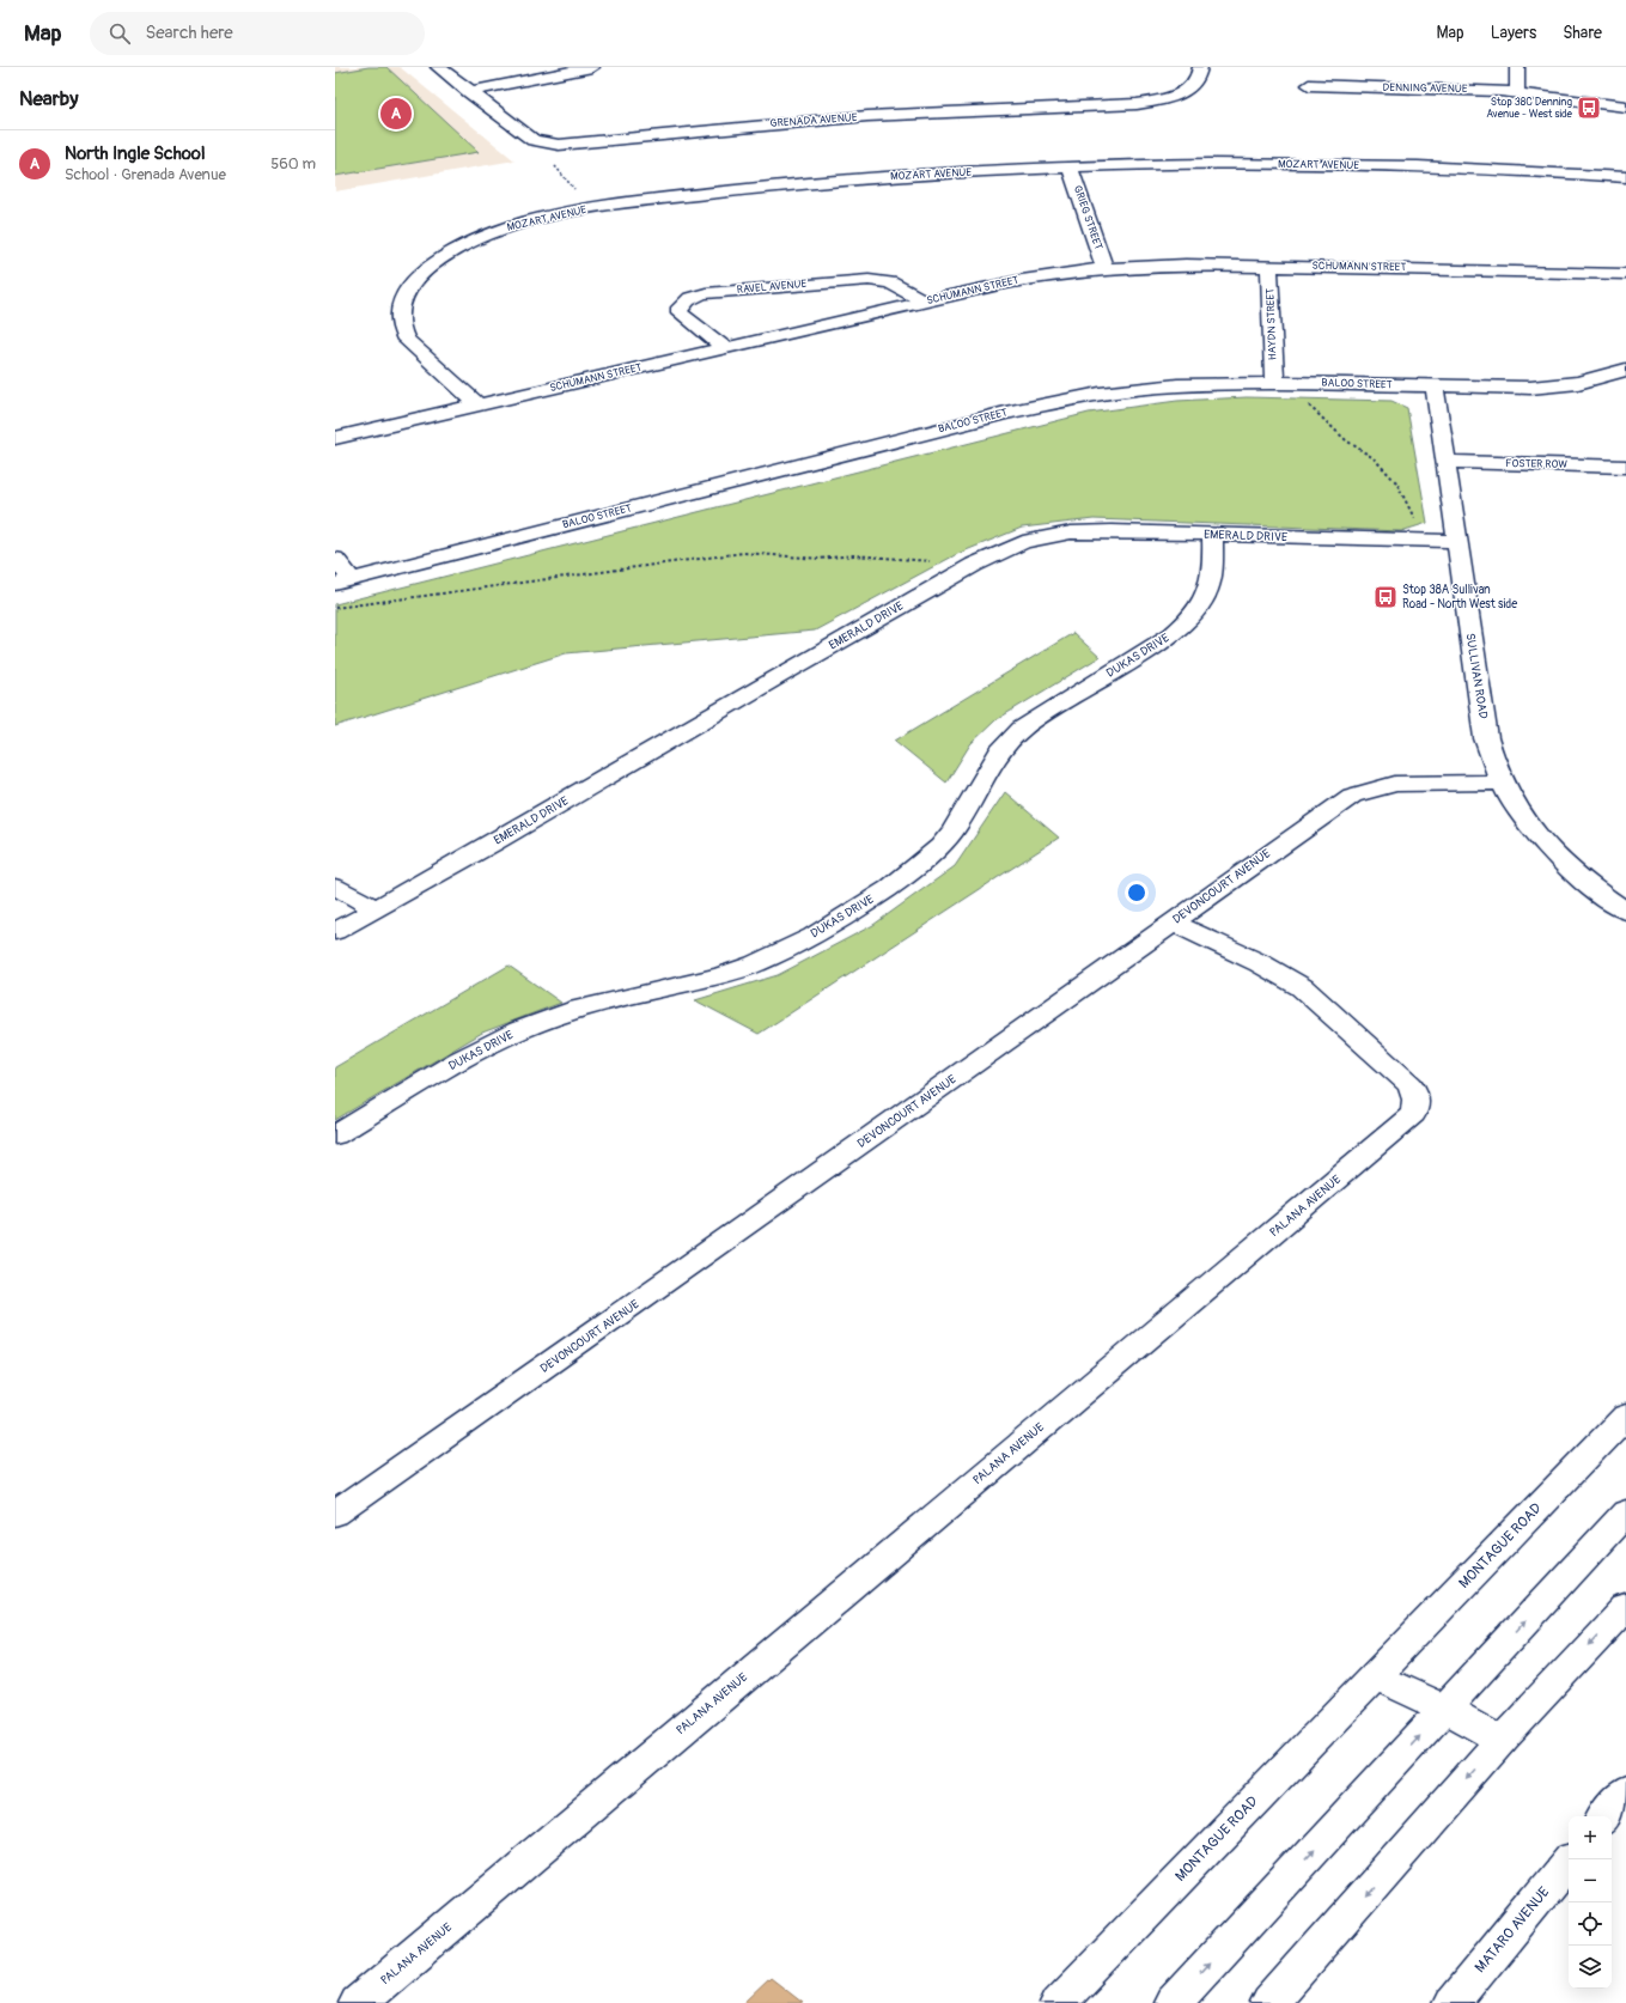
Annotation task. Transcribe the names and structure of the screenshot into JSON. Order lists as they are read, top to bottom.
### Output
{
  "streets": {
    "street": [
      "DENNING AVENUE",
      "GRENADA AVENUE",
      "MOZART AVENUE",
      "GRIEG STREET",
      "SCHUMANN STREET",
      "RAVEL AVENUE",
      "HAYDN STREET",
      "BALOO STREET",
      "FOSTER ROW",
      "EMERALD DRIVE",
      "DUKAS DRIVE",
      "SULLIVAN ROAD",
      "DEVONCOURT AVENUE",
      "PALANA AVENUE",
      "MONTAGUE ROAD",
      "MATARO AVENUE"
    ]
  },
  "crossings": [
    ["MOZART AVENUE", "GRIEG STREET"],
    ["MOZART AVENUE", "SCHUMANN STREET"],
    ["GRIEG STREET", "SCHUMANN STREET"],
    ["SCHUMANN STREET", "RAVEL AVENUE"],
    ["SCHUMANN STREET", "HAYDN STREET"],
    ["HAYDN STREET", "BALOO STREET"],
    ["BALOO STREET", "SULLIVAN ROAD"],
    ["FOSTER ROW", "SULLIVAN ROAD"],
    ["EMERALD DRIVE", "DUKAS DRIVE"],
    ["EMERALD DRIVE", "SULLIVAN ROAD"],
    ["SULLIVAN ROAD", "DEVONCOURT AVENUE"],
    ["DEVONCOURT AVENUE", "PALANA AVENUE"]
  ],
  "places": {
    "bus stop": ["Stop 38C Denning Avenue - West side", "Stop 38A Sullivan Road - North West side"]
  },
  "page": {
    "header": "Map",
    "search": "Search here",
    "nav": ["Map", "Layers", "Share"],
    "heading": "Nearby",
    "pins": "A",
    "list": [
      {
        "mark": "A",
        "name": "North Ingle School",
        "note": "School · Grenada Avenue",
        "value": "560 m"
      }
    ],
    "map_buttons": ["+", "−"]
  }
}
